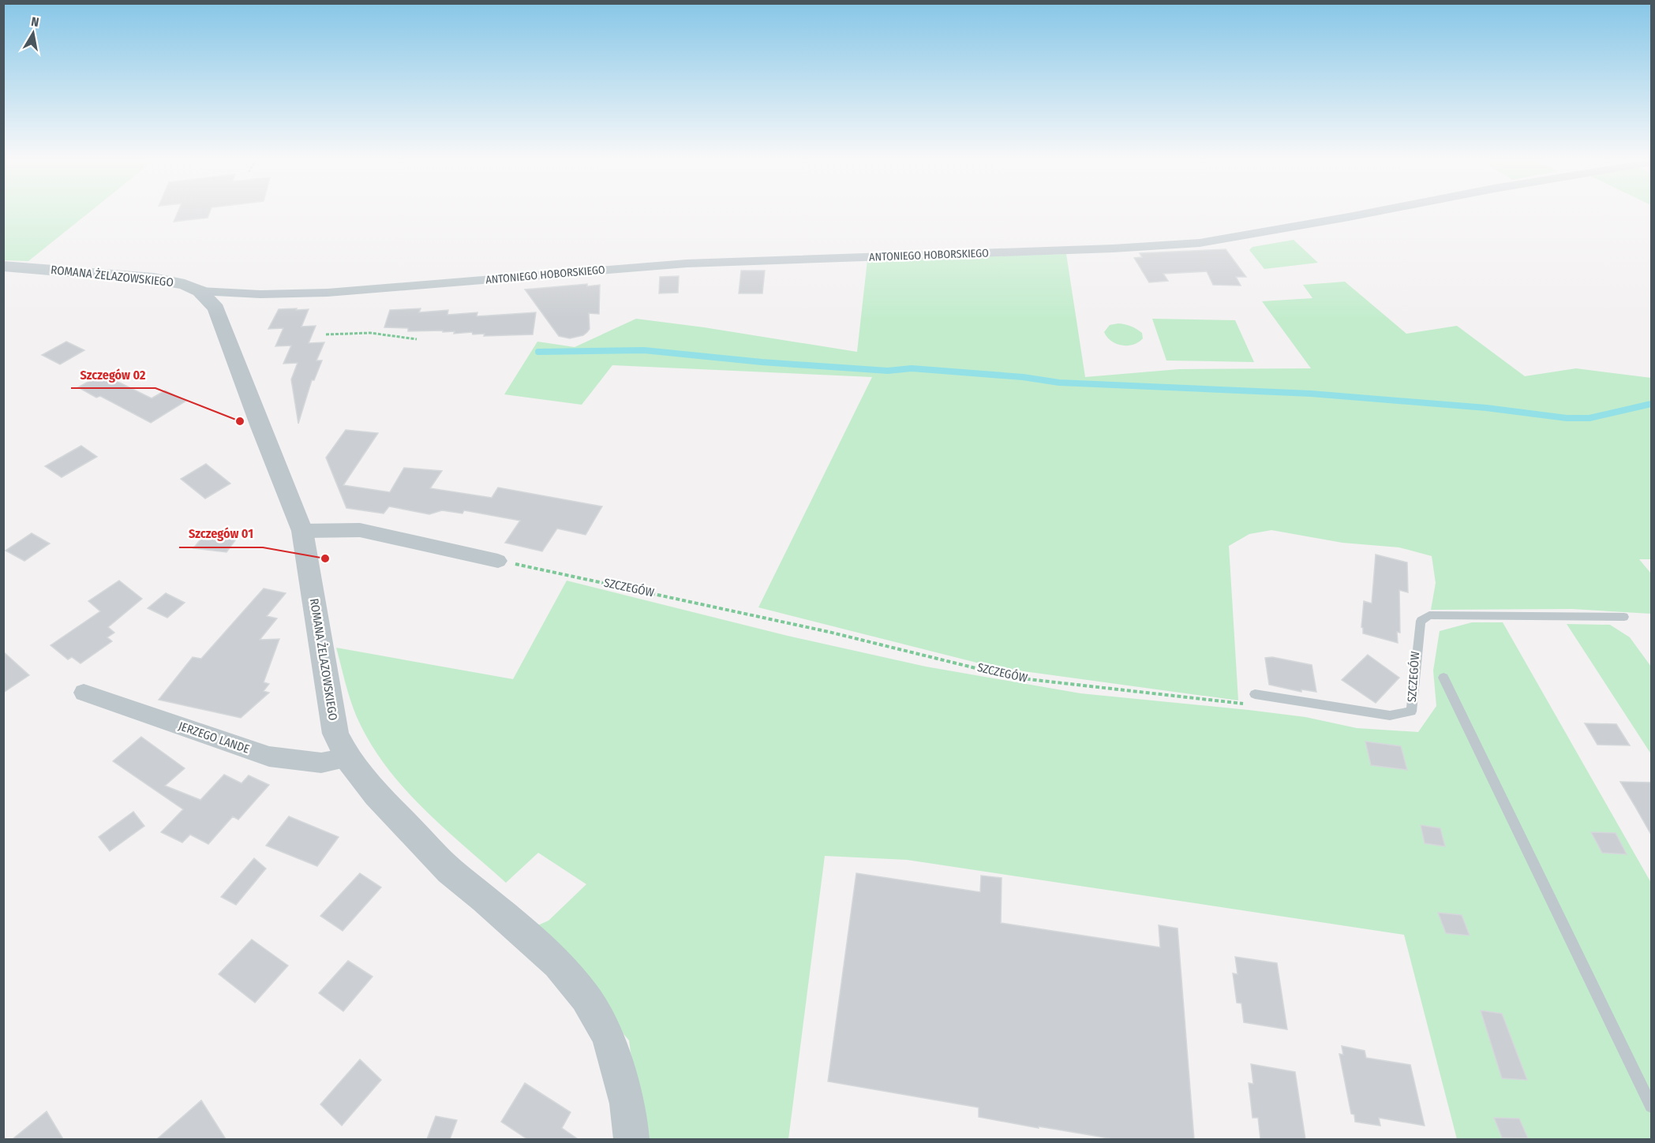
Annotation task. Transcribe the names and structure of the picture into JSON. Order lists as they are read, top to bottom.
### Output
{
  "streets": {
    "street": ["ANTONIEGO HOBORSKIEGO", "ROMANA ŻELAZOWSKIEGO", "JERZEGO LANDE"],
    "lane": ["SZCZEGÓW"]
  },
  "crossings": [
    ["ANTONIEGO HOBORSKIEGO", "ROMANA ŻELAZOWSKIEGO"],
    ["ROMANA ŻELAZOWSKIEGO", "JERZEGO LANDE"]
  ],
  "places": ["Szczegów 02", "Szczegów 01"],
  "north": "top"
}
